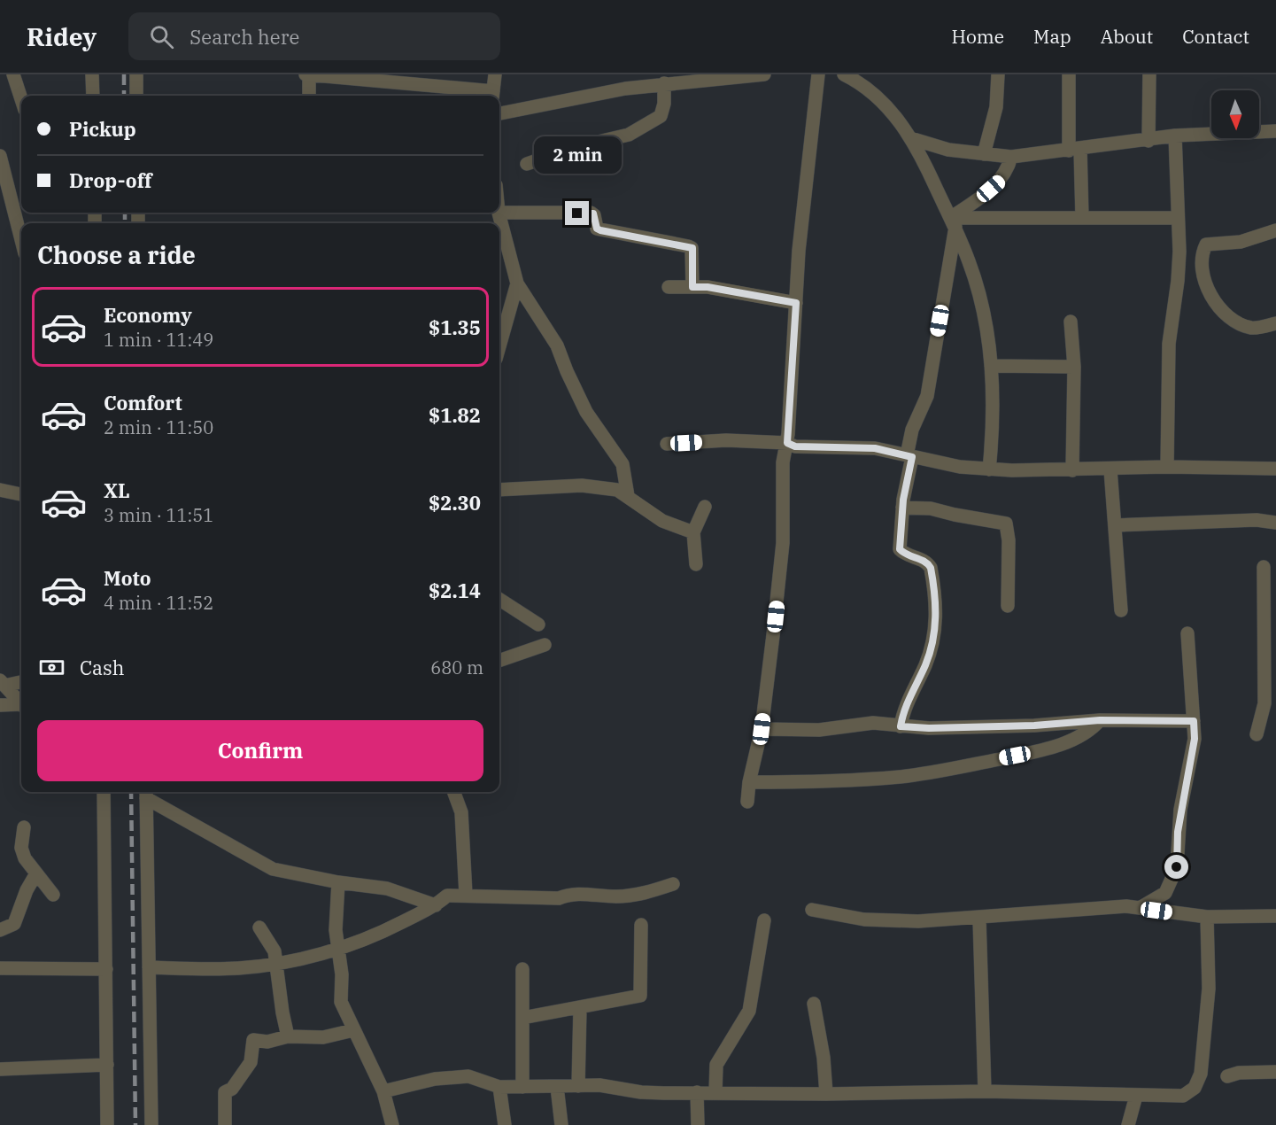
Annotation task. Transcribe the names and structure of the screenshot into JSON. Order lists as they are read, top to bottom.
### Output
{
  "north": "bottom",
  "page": {
    "header": "Ridey",
    "search": "Search here",
    "nav": [
      "Home",
      "Map",
      "About",
      "Contact"
    ],
    "banner": ["Pickup", "Drop-off"],
    "bubble": "2 min",
    "heading": "Choose a ride",
    "list": [
      {
        "name": "Economy",
        "note": "1 min · 11:49",
        "value": "$1.35"
      },
      {
        "name": "Comfort",
        "note": "2 min · 11:50",
        "value": "$1.82"
      },
      {
        "name": "XL",
        "note": "3 min · 11:51",
        "value": "$2.30"
      },
      {
        "name": "Moto",
        "note": "4 min · 11:52",
        "value": "$2.14"
      }
    ],
    "pay": ["Cash", "680 m"],
    "buttons": "Confirm"
  }
}
